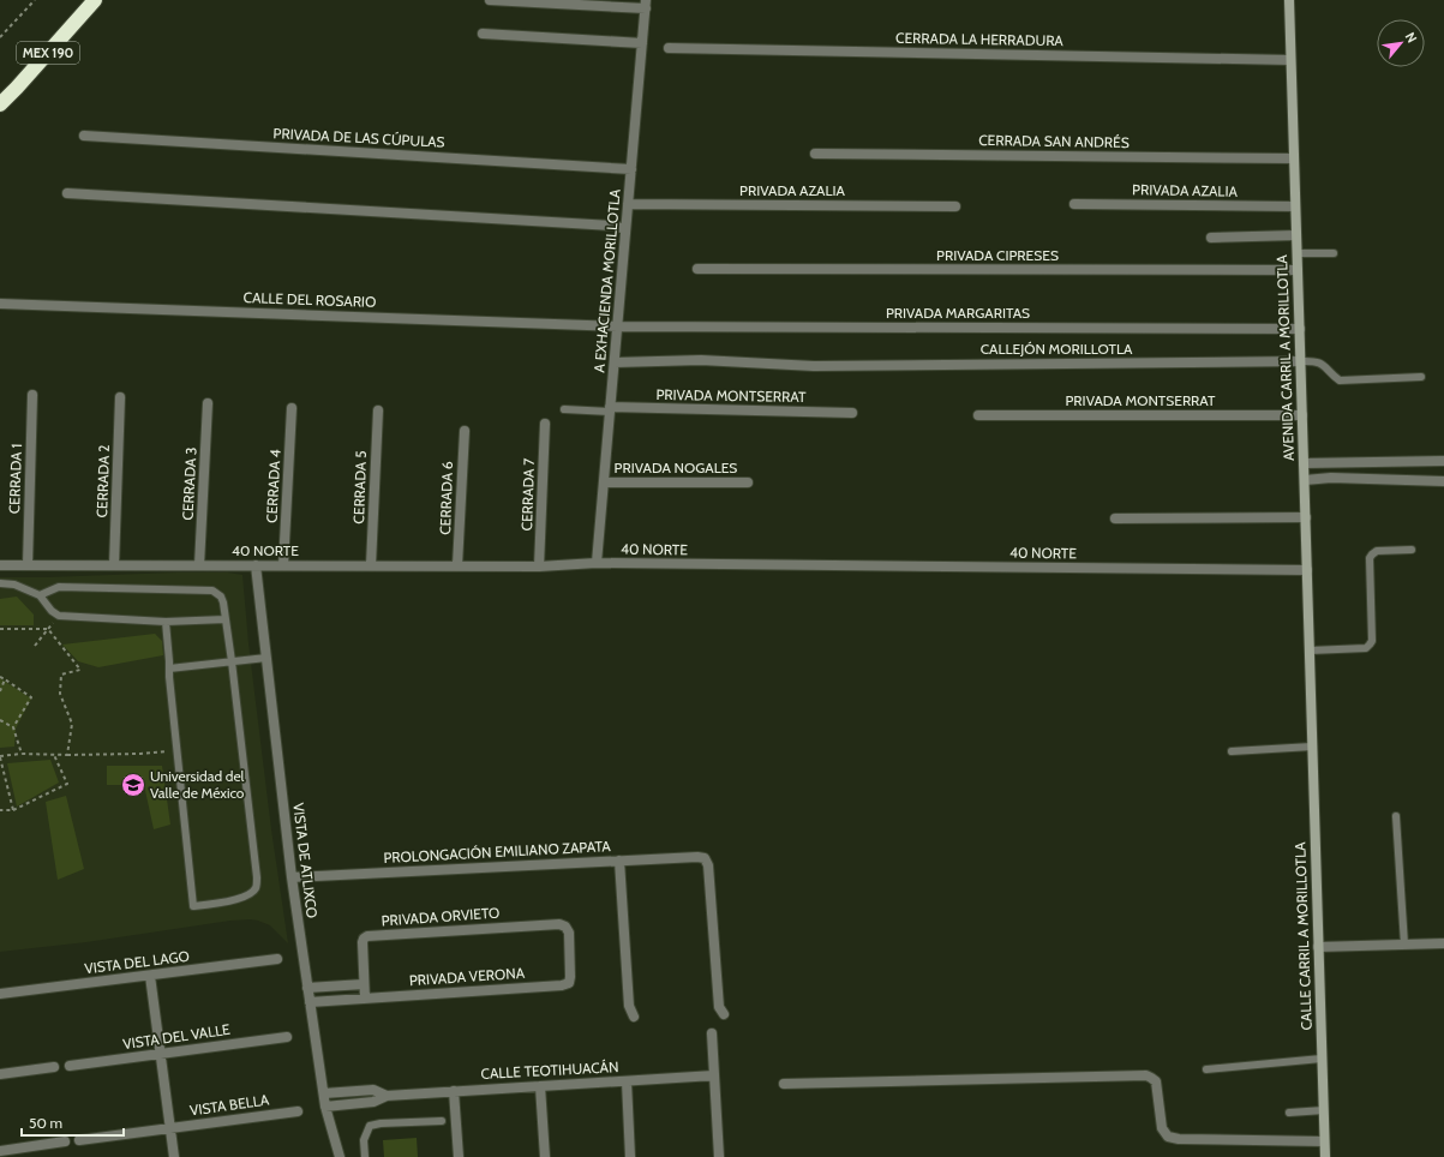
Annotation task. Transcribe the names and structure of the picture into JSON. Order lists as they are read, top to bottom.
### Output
{
  "streets": {
    "highway": ["MEX 190"],
    "street": [
      "CERRADA LA HERRADURA",
      "PRIVADA DE LAS CÚPULAS",
      "CERRADA SAN ANDRÉS",
      "PRIVADA AZALIA",
      "PRIVADA CIPRESES",
      "A EXHACIENDA MORILLOTLA",
      "CALLE DEL ROSARIO",
      "PRIVADA MARGARITAS",
      "CALLEJÓN MORILLOTLA",
      "AVENIDA CARRIL A MORILLOTLA",
      "PRIVADA MONTSERRAT",
      "PRIVADA NOGALES",
      "CERRADA 1",
      "CERRADA 2",
      "CERRADA 3",
      "CERRADA 4",
      "CERRADA 5",
      "CERRADA 7",
      "CERRADA 6",
      "40 NORTE",
      "PROLONGACIÓN EMILIANO ZAPATA",
      "VISTA DE ATLIXCO",
      "PRIVADA ORVIETO",
      "CALLE CARRIL A MORILLOTLA",
      "VISTA DEL LAGO",
      "PRIVADA VERONA",
      "VISTA DEL VALLE",
      "CALLE TEOTIHUACÁN",
      "VISTA BELLA"
    ]
  },
  "crossings": [
    ["CERRADA LA HERRADURA", "AVENIDA CARRIL A MORILLOTLA"],
    ["PRIVADA DE LAS CÚPULAS", "A EXHACIENDA MORILLOTLA"],
    ["CERRADA SAN ANDRÉS", "AVENIDA CARRIL A MORILLOTLA"],
    ["PRIVADA AZALIA", "A EXHACIENDA MORILLOTLA"],
    ["PRIVADA AZALIA", "AVENIDA CARRIL A MORILLOTLA"],
    ["PRIVADA CIPRESES", "AVENIDA CARRIL A MORILLOTLA"],
    ["A EXHACIENDA MORILLOTLA", "CALLE DEL ROSARIO"],
    ["A EXHACIENDA MORILLOTLA", "PRIVADA MARGARITAS"],
    ["A EXHACIENDA MORILLOTLA", "CALLEJÓN MORILLOTLA"],
    ["A EXHACIENDA MORILLOTLA", "PRIVADA MONTSERRAT"],
    ["A EXHACIENDA MORILLOTLA", "PRIVADA NOGALES"],
    ["A EXHACIENDA MORILLOTLA", "40 NORTE"],
    ["CALLE DEL ROSARIO", "PRIVADA MARGARITAS"],
    ["PRIVADA MARGARITAS", "AVENIDA CARRIL A MORILLOTLA"],
    ["CALLEJÓN MORILLOTLA", "AVENIDA CARRIL A MORILLOTLA"],
    ["AVENIDA CARRIL A MORILLOTLA", "PRIVADA MONTSERRAT"],
    ["AVENIDA CARRIL A MORILLOTLA", "40 NORTE"],
    ["AVENIDA CARRIL A MORILLOTLA", "CALLE CARRIL A MORILLOTLA"],
    ["CERRADA 1", "40 NORTE"],
    ["CERRADA 2", "40 NORTE"],
    ["CERRADA 3", "40 NORTE"],
    ["CERRADA 4", "40 NORTE"],
    ["CERRADA 5", "40 NORTE"],
    ["CERRADA 7", "40 NORTE"],
    ["CERRADA 6", "40 NORTE"],
    ["40 NORTE", "VISTA DE ATLIXCO"],
    ["PROLONGACIÓN EMILIANO ZAPATA", "VISTA DE ATLIXCO"],
    ["VISTA DE ATLIXCO", "PRIVADA VERONA"],
    ["VISTA DE ATLIXCO", "CALLE TEOTIHUACÁN"],
    ["PRIVADA ORVIETO", "PRIVADA VERONA"]
  ],
  "places": {
    "school or university": ["Universidad del Valle de México"]
  },
  "scale_bar": "50 m",
  "north": "top right"
}
